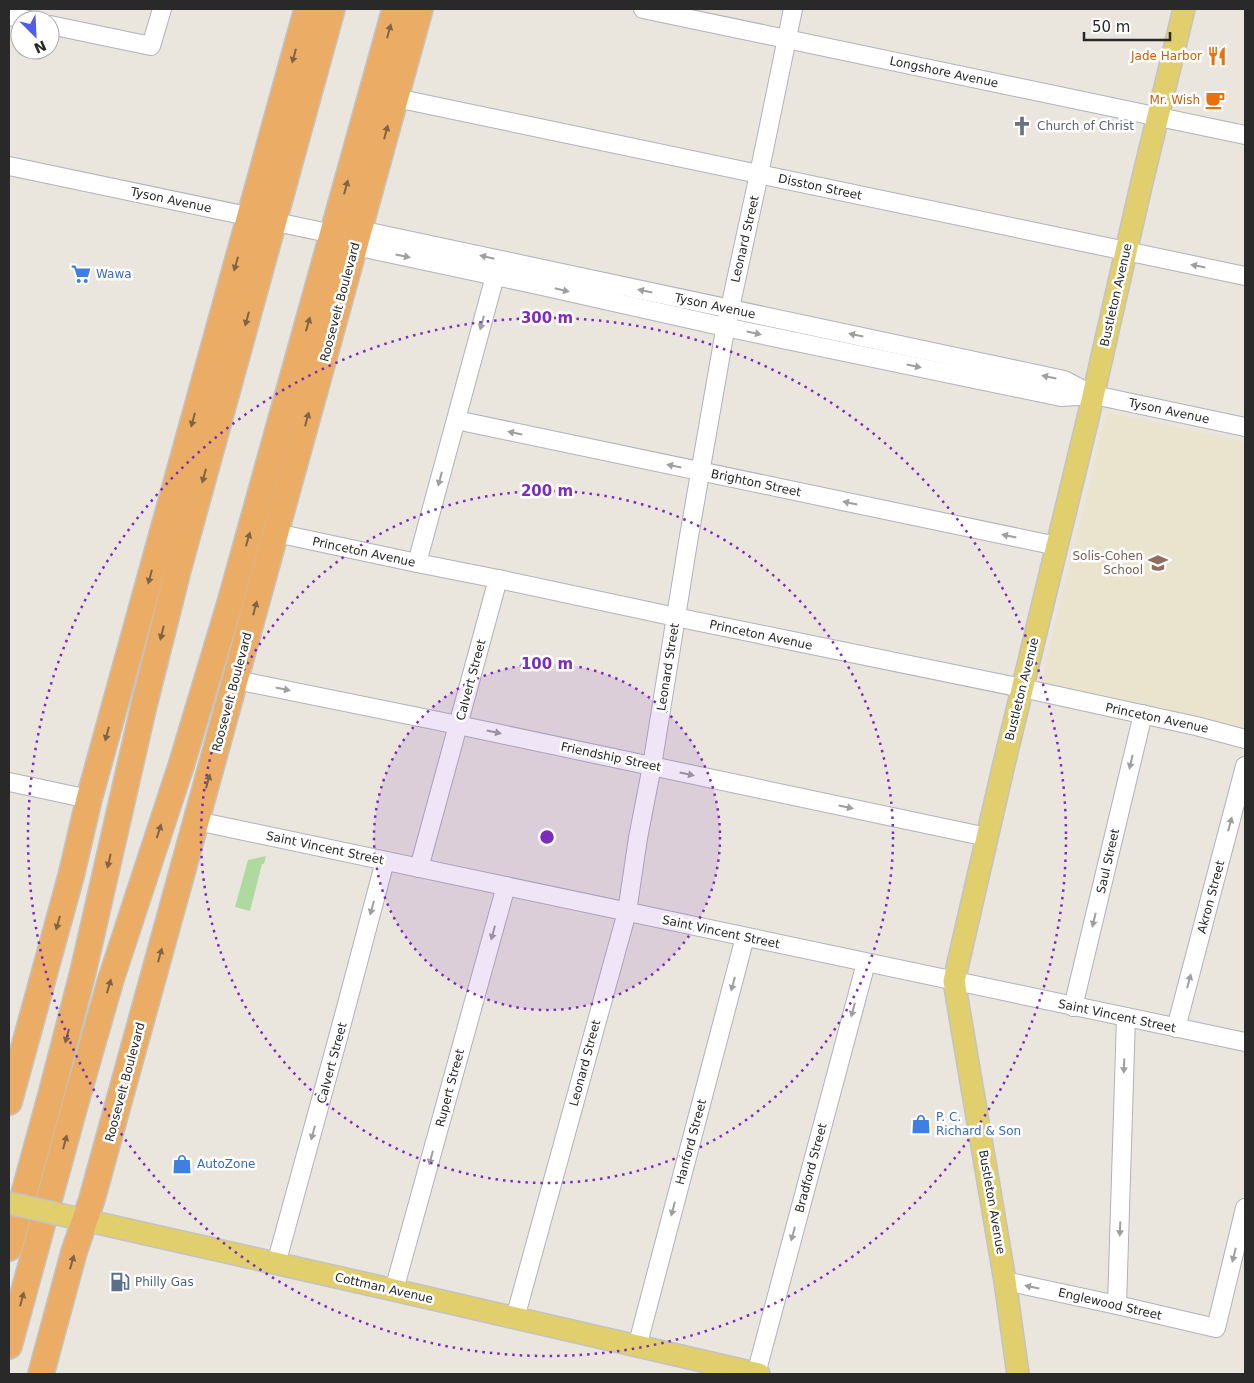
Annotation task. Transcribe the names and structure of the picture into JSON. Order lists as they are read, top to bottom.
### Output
{
  "streets": {
    "highway": ["Roosevelt Boulevard"],
    "main road": ["Bustleton Avenue", "Cottman Avenue"],
    "street": [
      "Longshore Avenue",
      "Disston Street",
      "Tyson Avenue",
      "Leonard Street",
      "Brighton Street",
      "Princeton Avenue",
      "Calvert Street",
      "Friendship Street",
      "Saint Vincent Street",
      "Saul Street",
      "Akron Street",
      "Rupert Street",
      "Hanford Street",
      "Bradford Street",
      "Englewood Street"
    ]
  },
  "crossings": [
    ["Longshore Avenue", "Leonard Street"],
    ["Longshore Avenue", "Bustleton Avenue"],
    ["Disston Street", "Leonard Street"],
    ["Disston Street", "Bustleton Avenue"],
    ["Disston Street", "Roosevelt Boulevard"],
    ["Tyson Avenue", "Leonard Street"],
    ["Tyson Avenue", "Bustleton Avenue"],
    ["Tyson Avenue", "Roosevelt Boulevard"],
    ["Leonard Street", "Brighton Street"],
    ["Leonard Street", "Princeton Avenue"],
    ["Leonard Street", "Friendship Street"],
    ["Leonard Street", "Saint Vincent Street"],
    ["Leonard Street", "Cottman Avenue"],
    ["Bustleton Avenue", "Brighton Street"],
    ["Bustleton Avenue", "Princeton Avenue"],
    ["Bustleton Avenue", "Friendship Street"],
    ["Bustleton Avenue", "Saint Vincent Street"],
    ["Bustleton Avenue", "Englewood Street"],
    ["Roosevelt Boulevard", "Princeton Avenue"],
    ["Roosevelt Boulevard", "Friendship Street"],
    ["Roosevelt Boulevard", "Saint Vincent Street"],
    ["Roosevelt Boulevard", "Cottman Avenue"],
    ["Princeton Avenue", "Calvert Street"],
    ["Princeton Avenue", "Saul Street"],
    ["Calvert Street", "Friendship Street"],
    ["Calvert Street", "Saint Vincent Street"],
    ["Calvert Street", "Cottman Avenue"],
    ["Saint Vincent Street", "Saul Street"],
    ["Saint Vincent Street", "Akron Street"],
    ["Saint Vincent Street", "Rupert Street"],
    ["Saint Vincent Street", "Hanford Street"],
    ["Saint Vincent Street", "Bradford Street"],
    ["Rupert Street", "Cottman Avenue"],
    ["Hanford Street", "Cottman Avenue"],
    ["Bradford Street", "Cottman Avenue"]
  ],
  "one_way": [
    "Brighton Street",
    "Calvert Street",
    "Friendship Street",
    "Saul Street",
    "Akron Street",
    "Rupert Street",
    "Hanford Street",
    "Bradford Street"
  ],
  "places": {
    "restaurant": ["Jade Harbor"],
    "cafe": ["Mr. Wish"],
    "church": ["Church of Christ"],
    "supermarket": ["Wawa"],
    "school or university": ["Solis-Cohen School"],
    "shop": ["P. C. Richard & Son", "AutoZone"],
    "fuel station": ["Philly Gas"]
  },
  "scale_bar": "50 m",
  "north": "bottom right",
  "rings": ["300 m", "200 m", "100 m"]
}
